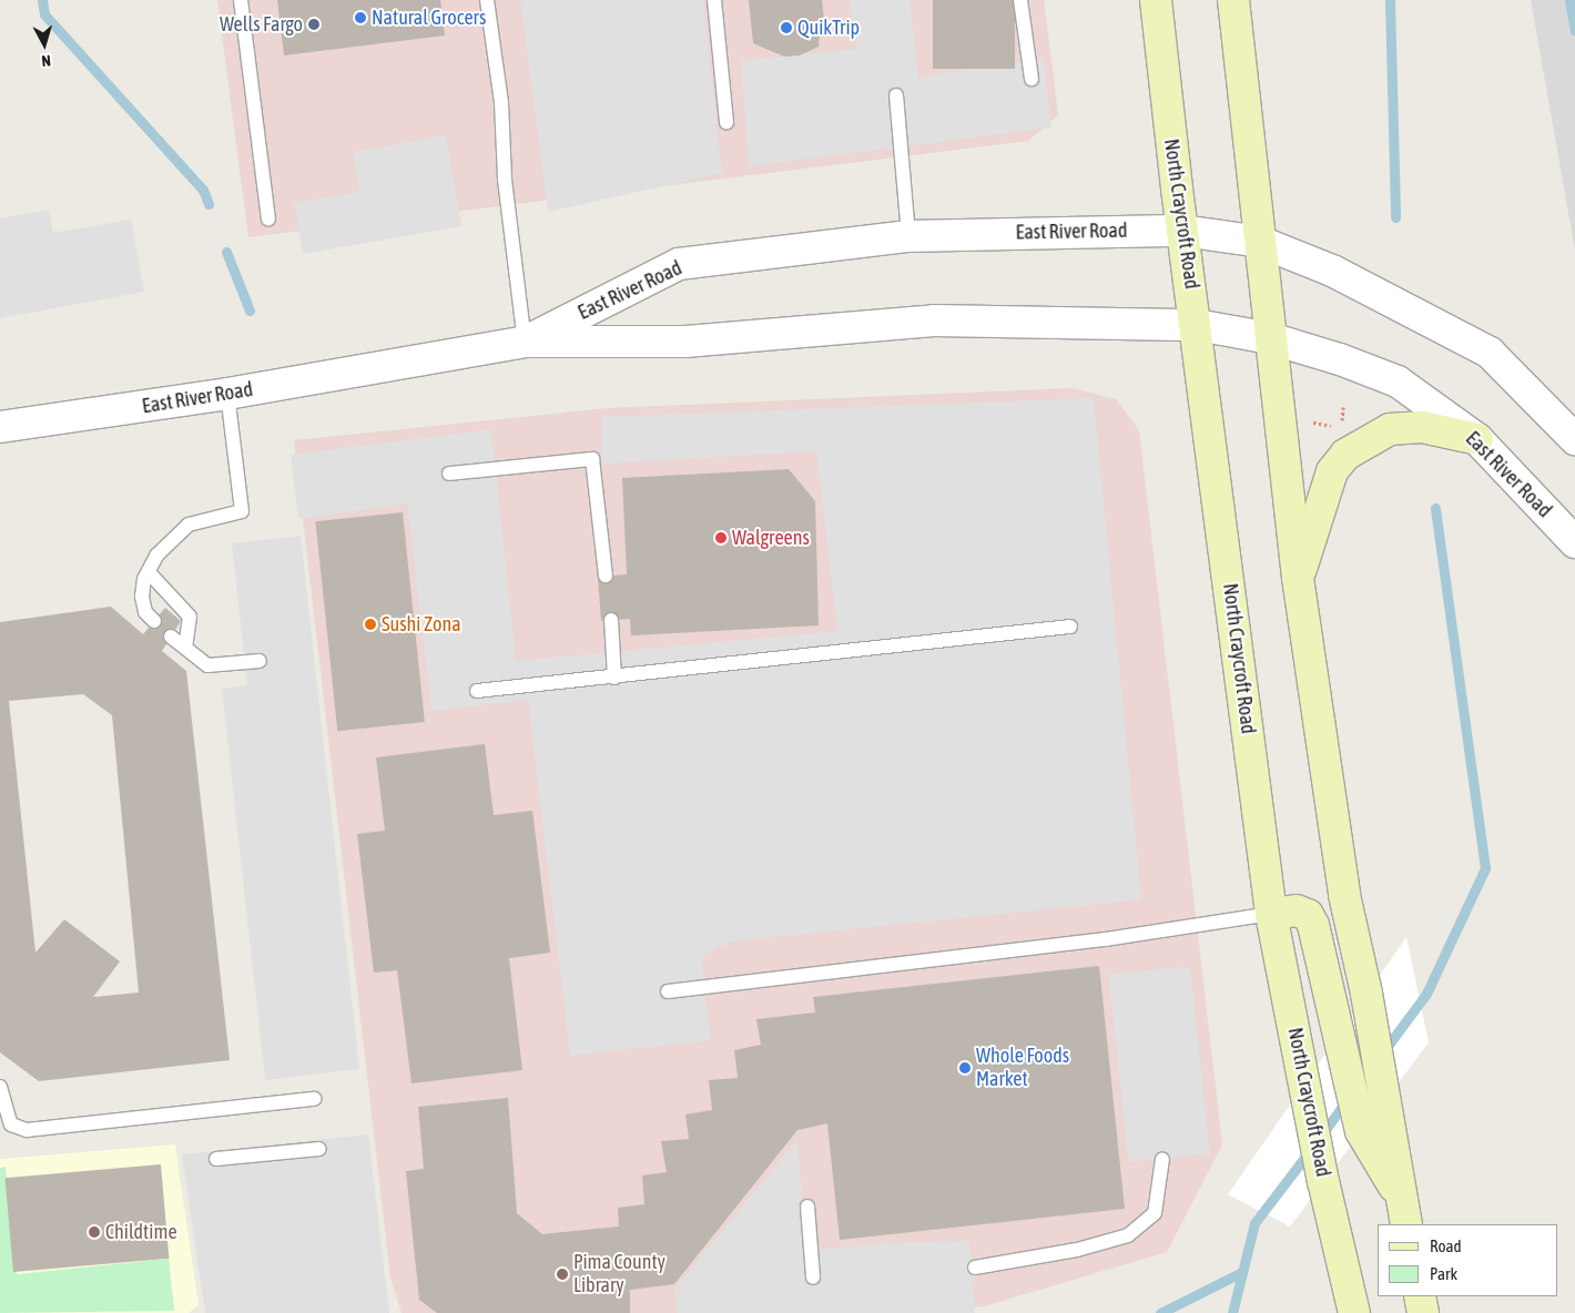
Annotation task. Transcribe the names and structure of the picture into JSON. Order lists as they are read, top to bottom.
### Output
{
  "streets": {
    "main road": ["North Craycroft Road"],
    "street": ["East River Road"]
  },
  "crossings": [
    ["North Craycroft Road", "East River Road"]
  ],
  "places": [
    "Natural Grocers",
    "Wells Fargo",
    "QuikTrip",
    "Walgreens",
    "Sushi Zona",
    "Whole Foods Market",
    "Childtime",
    "Pima County Library"
  ],
  "legend": ["Road", "Park"],
  "north": "bottom"
}
